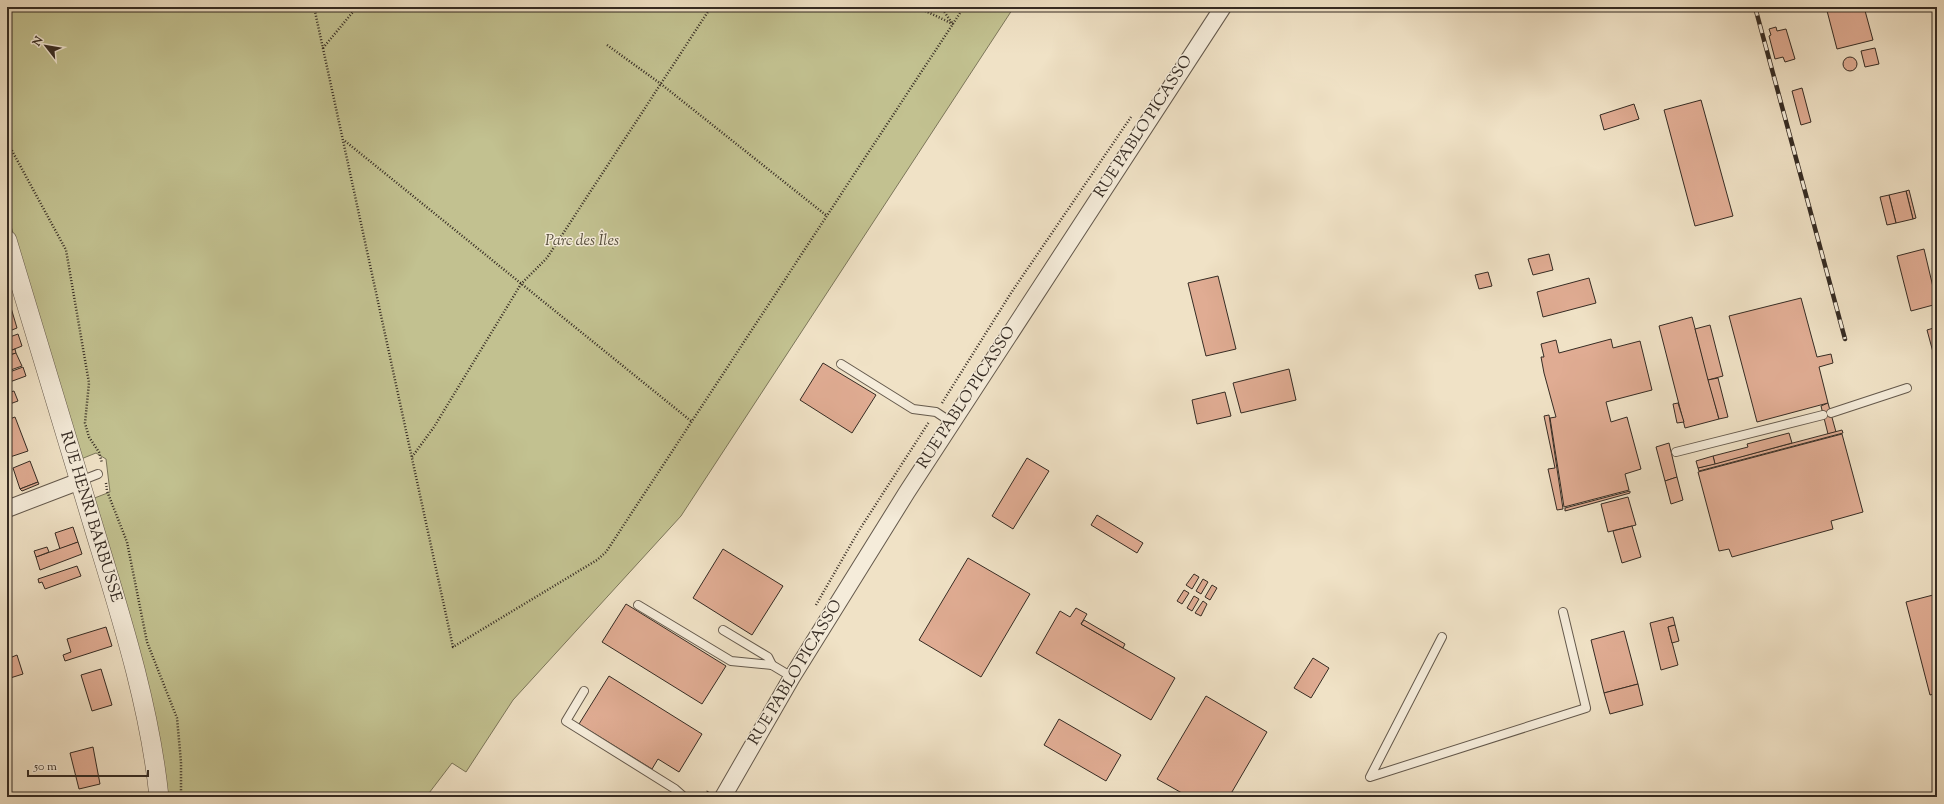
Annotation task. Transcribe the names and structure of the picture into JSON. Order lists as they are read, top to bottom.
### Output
{
  "streets": {
    "street": ["RUE PABLO PICASSO", "RUE HENRI BARBUSSE"]
  },
  "parks": ["Parc des Îles"],
  "scale_bar": "50 m",
  "north": "top left"
}
